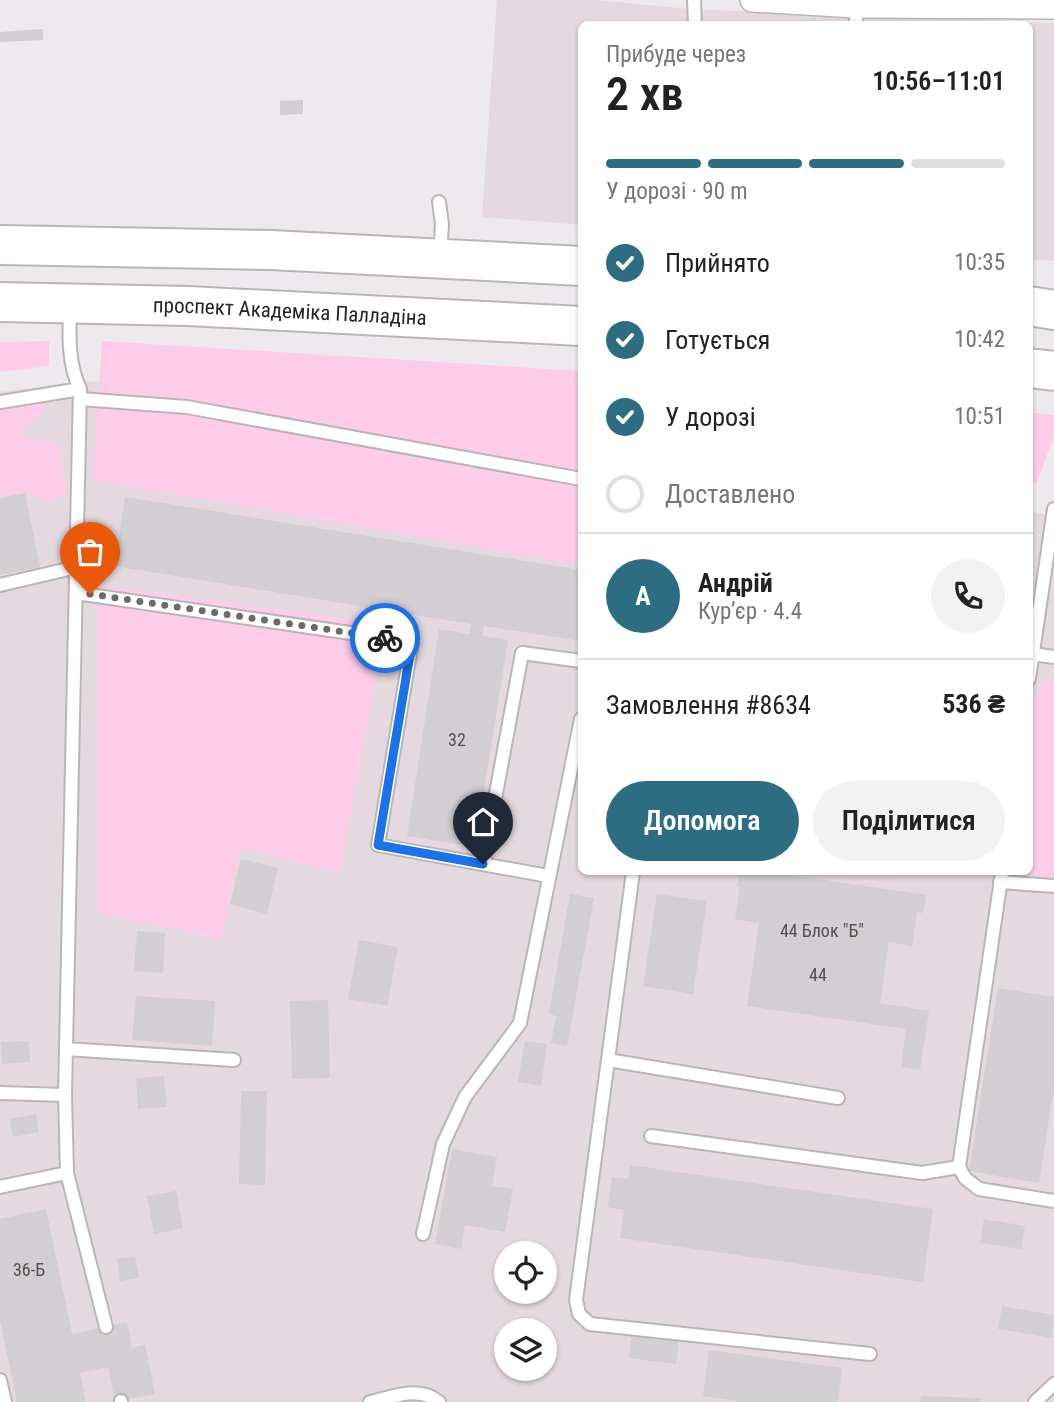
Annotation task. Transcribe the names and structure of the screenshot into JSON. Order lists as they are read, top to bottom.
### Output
{
  "streets": {
    "highway": ["проспект Академіка Палладіна"]
  },
  "house_numbers": [
    "32",
    "44 Блок \"Б\"",
    "44",
    "36-Б"
  ],
  "page": {
    "heading": ["2 хв", "Прибуде через", "10:56–11:01"],
    "panel": [
      "Андрій",
      "Кур’єр · 4.4",
      "Замовлення #8634",
      "536 ₴"
    ],
    "bar": "У дорозі · 90 m",
    "list": [
      ["Прийнято", "10:35"],
      ["Готується", "10:42"],
      ["У дорозі", "10:51"],
      "Доставлено"
    ],
    "round": "А",
    "buttons": ["Допомога", "Поділитися"]
  }
}
